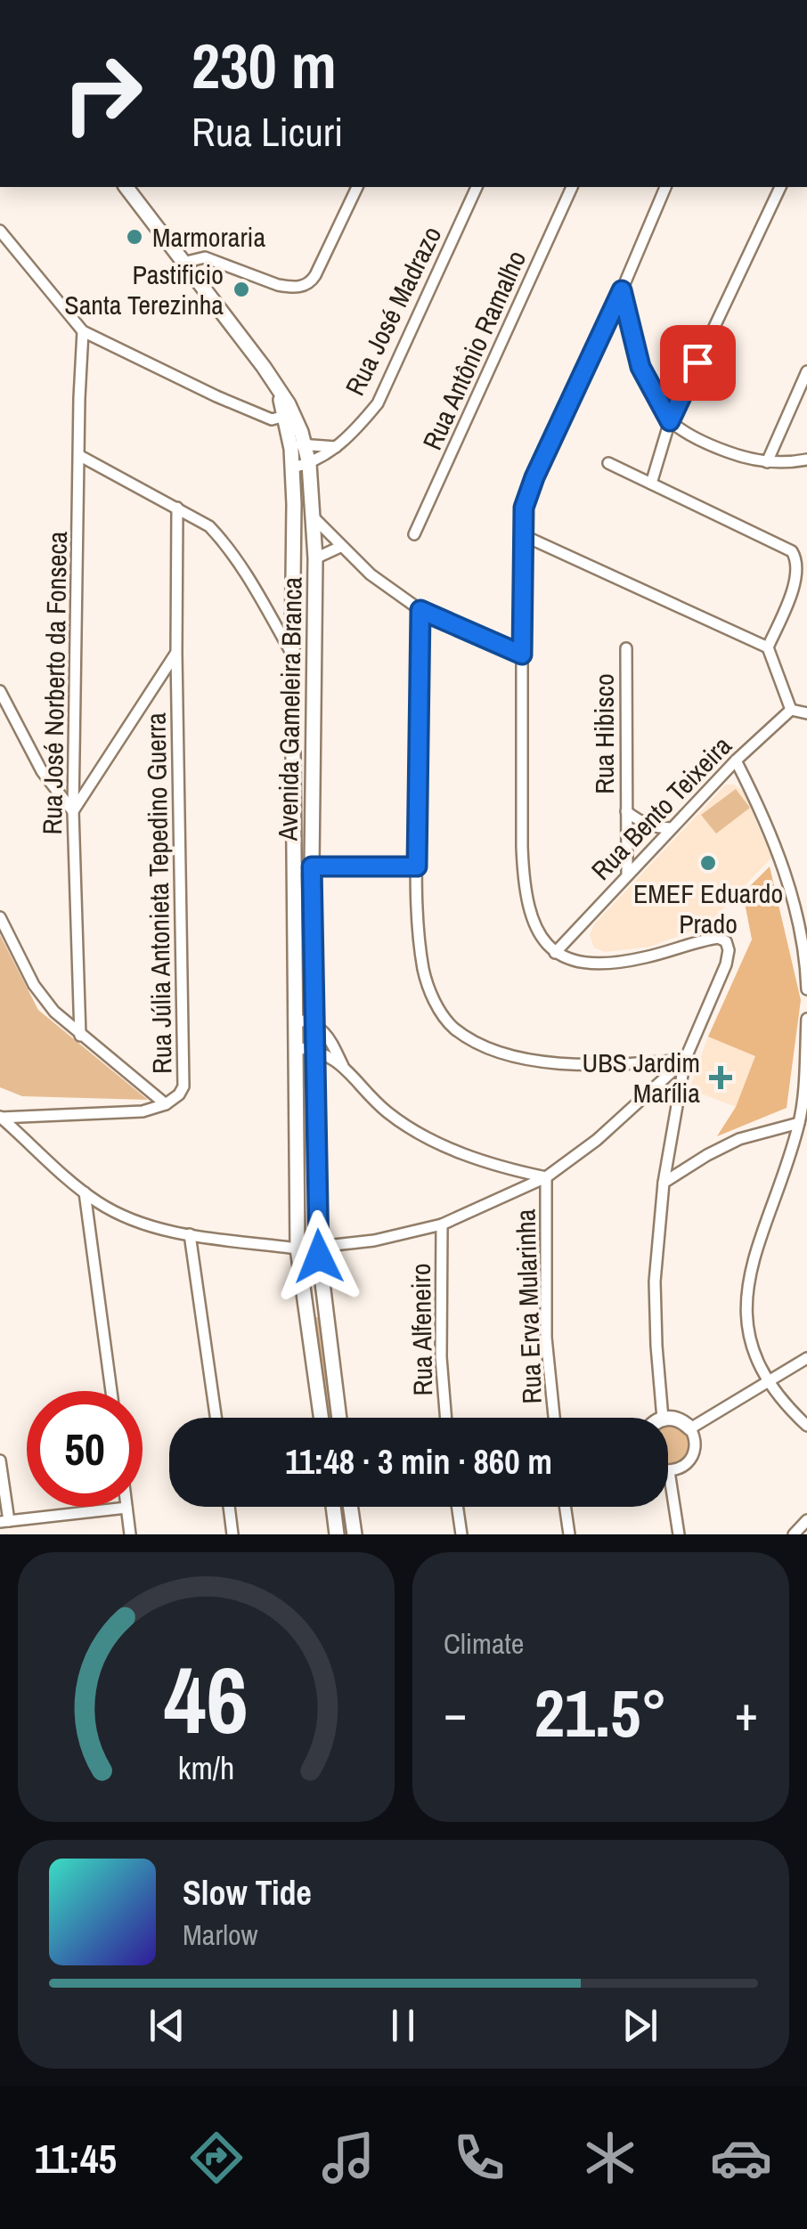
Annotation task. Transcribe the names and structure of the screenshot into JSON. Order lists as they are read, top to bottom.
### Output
{
  "streets": {
    "main road": ["Avenida Gameleira Branca"],
    "street": [
      "Rua José Madrazo",
      "Rua Antônio Ramalho",
      "Rua José Norberto da Fonseca",
      "Rua Hibisco",
      "Rua Bento Teixeira",
      "Rua Júlia Antonieta Tepedino Guerra",
      "Rua Erva Mularinha",
      "Rua Alfeneiro"
    ]
  },
  "crossings": [
    ["Rua José Madrazo", "Avenida Gameleira Branca"],
    ["Rua Hibisco", "Rua Bento Teixeira"]
  ],
  "places": {
    "other": ["Marmoraria", "Pastificio Santa Terezinha", "EMEF Eduardo Prado"],
    "health": ["UBS Jardim Marília"]
  },
  "page": {
    "turn": ["230 m", "Rua Licuri"],
    "limit": "50",
    "trip": "11:48 · 3 min · 860 m",
    "tile": "Climate",
    "heat": ["−", "21.5°", "+"],
    "song": ["Slow Tide", "Marlow"],
    "tabs": "11:45",
    "gauge": ["46", "km/h"]
  }
}
